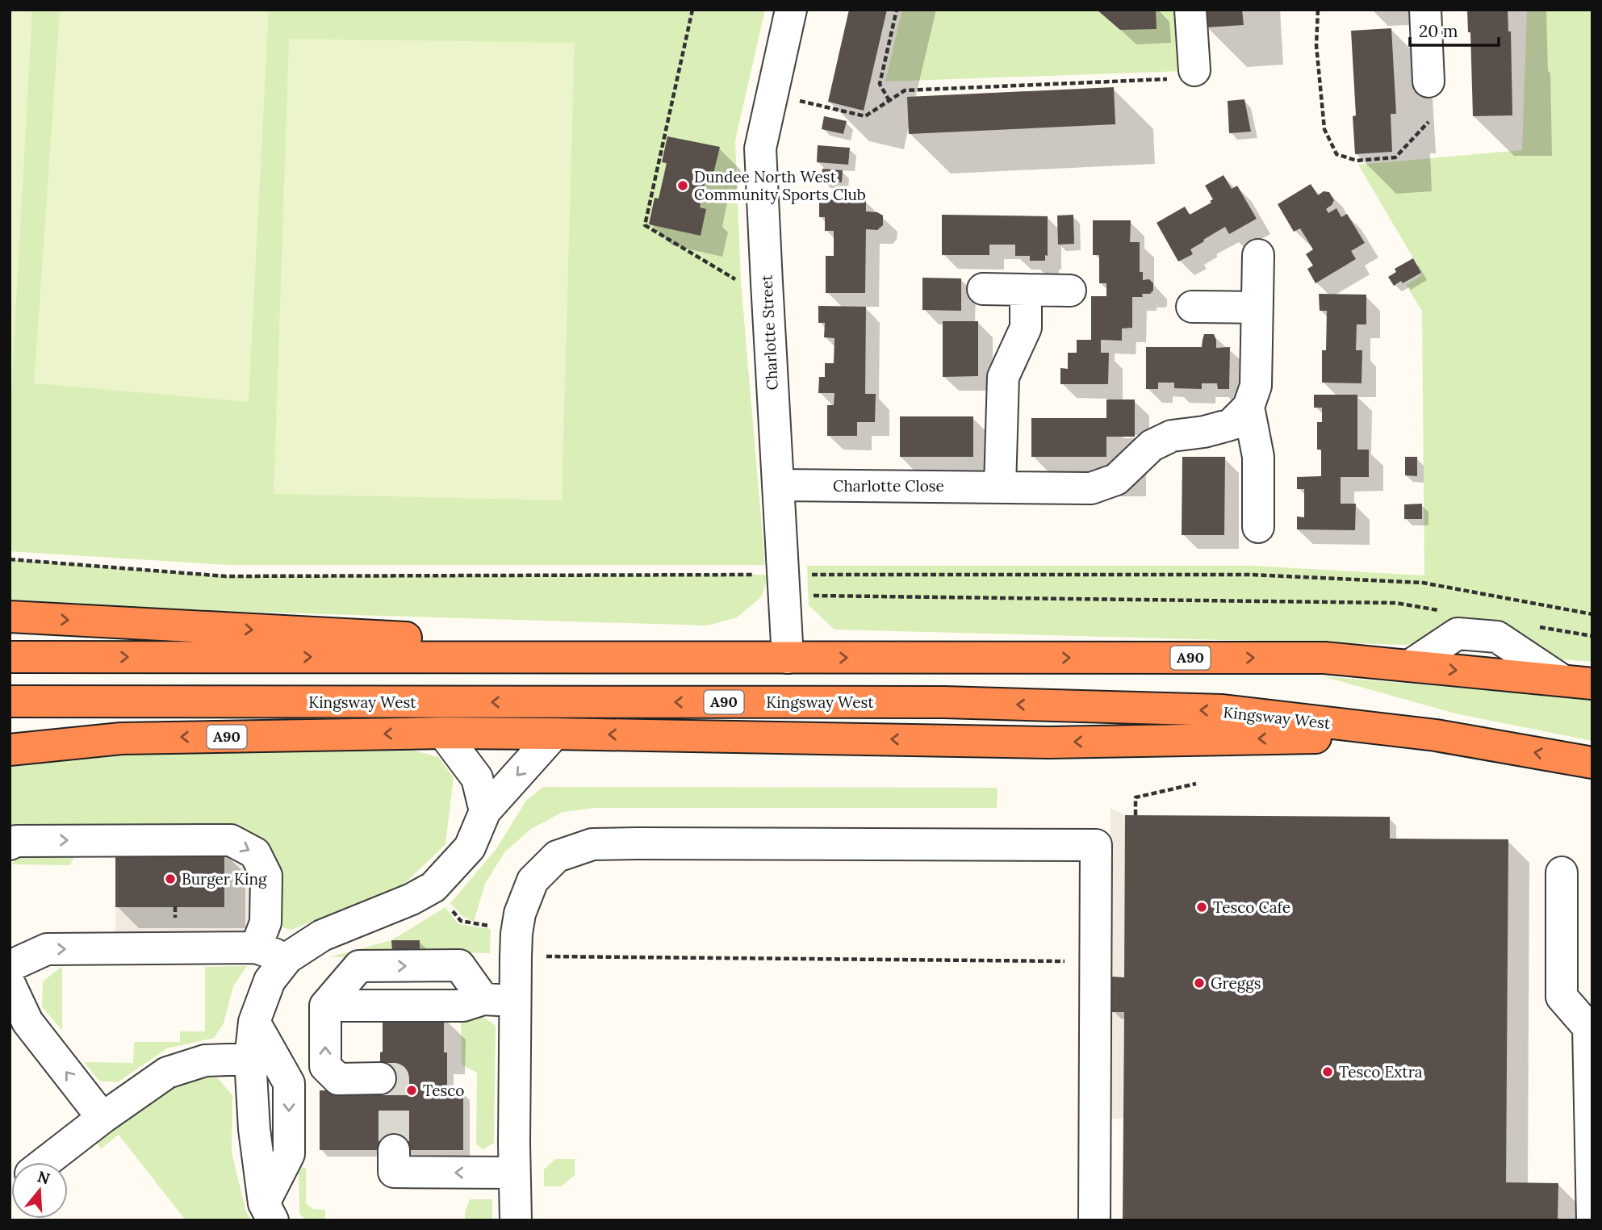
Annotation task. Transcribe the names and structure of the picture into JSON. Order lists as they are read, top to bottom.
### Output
{
  "streets": {
    "highway": ["A90", "Kingsway West"],
    "street": ["Charlotte Street", "Charlotte Close"]
  },
  "crossings": [
    ["Charlotte Street", "Charlotte Close"],
    ["Charlotte Street", "A90"],
    ["A90", "Kingsway West"]
  ],
  "places": [
    "Dundee North West Community Sports Club",
    "Burger King",
    "Tesco Cafe",
    "Greggs",
    "Tesco Extra",
    "Tesco"
  ],
  "scale_bar": "20 m",
  "north": "top"
}
